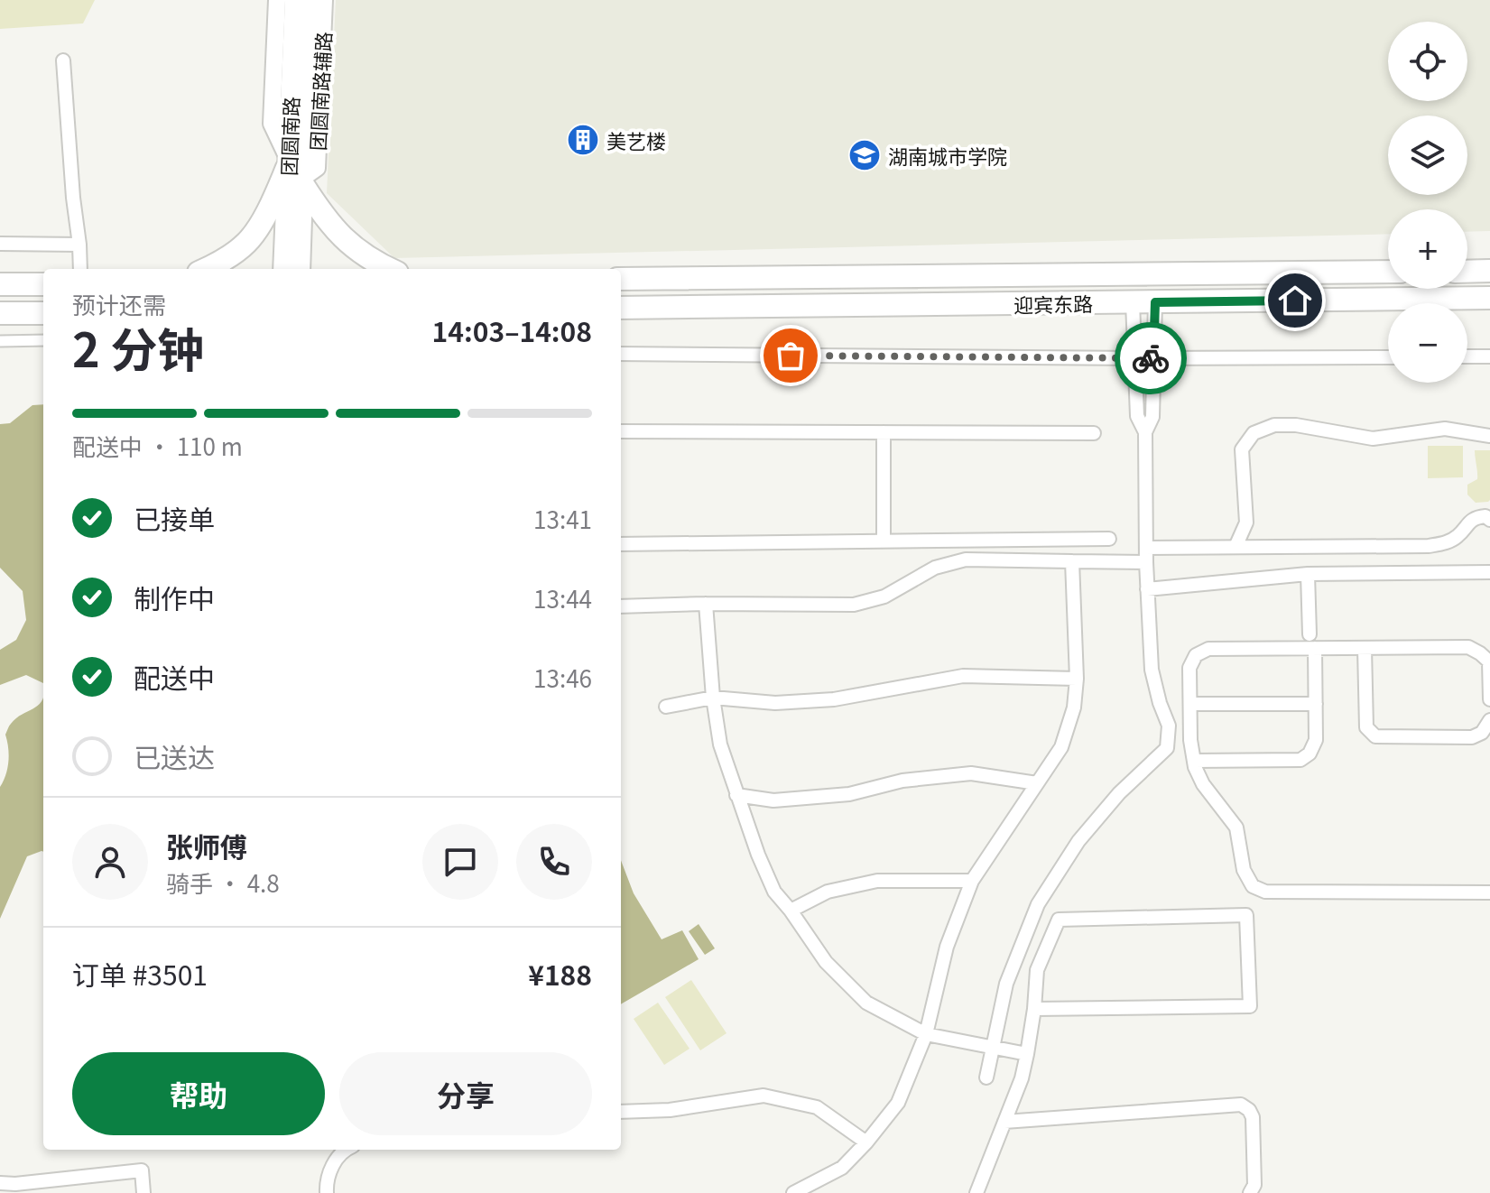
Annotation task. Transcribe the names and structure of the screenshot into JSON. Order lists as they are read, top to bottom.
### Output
{
  "streets": {
    "highway": ["迎宾东路"],
    "main road": ["团圆南路"],
    "street": ["团圆南路辅路"]
  },
  "crossings": [
    ["团圆南路辅路", "团圆南路"]
  ],
  "places": {
    "building": ["美艺楼"],
    "school or university": ["湖南城市学院"]
  },
  "page": {
    "map_buttons": ["+", "−"],
    "heading": ["2 分钟", "预计还需", "14:03–14:08"],
    "panel": [
      "张师傅",
      "骑手 · 4.8",
      "订单 #3501",
      "¥188"
    ],
    "bar": "配送中 · 110 m",
    "list": [
      ["已接单", "13:41"],
      ["制作中", "13:44"],
      ["配送中", "13:46"],
      "已送达"
    ],
    "buttons": ["帮助", "分享"]
  }
}
